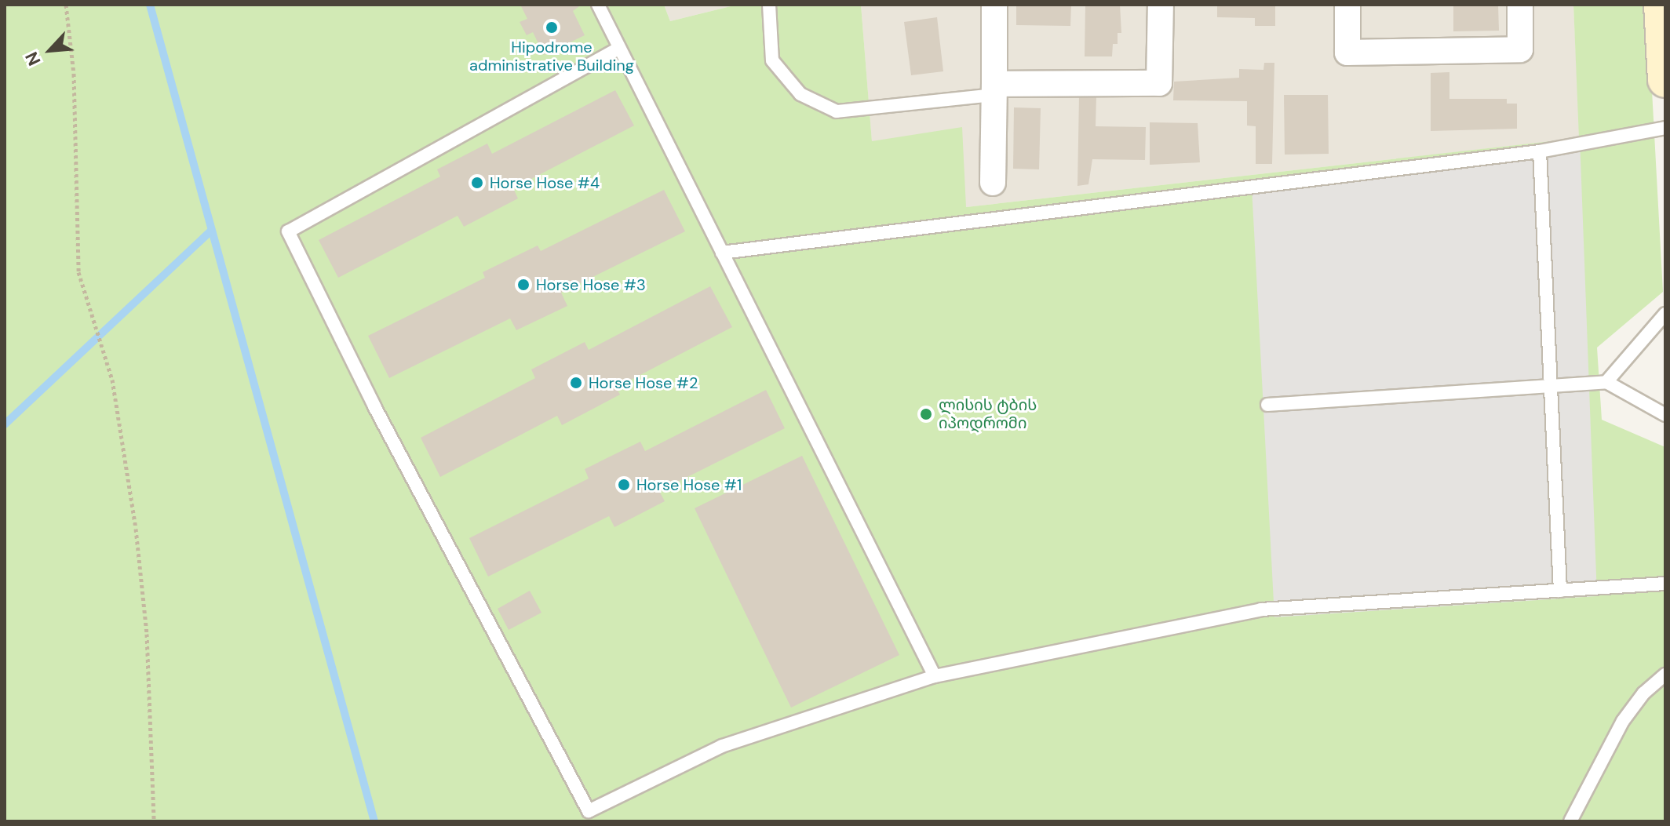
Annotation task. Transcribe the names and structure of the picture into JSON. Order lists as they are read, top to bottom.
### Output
{
  "places": [
    "Hipodrome administrative Building",
    "Horse Hose #4",
    "Horse Hose #3",
    "Horse Hose #2",
    "ლისის ტბის იპოდრომი",
    "Horse Hose #1"
  ],
  "north": "bottom left"
}
